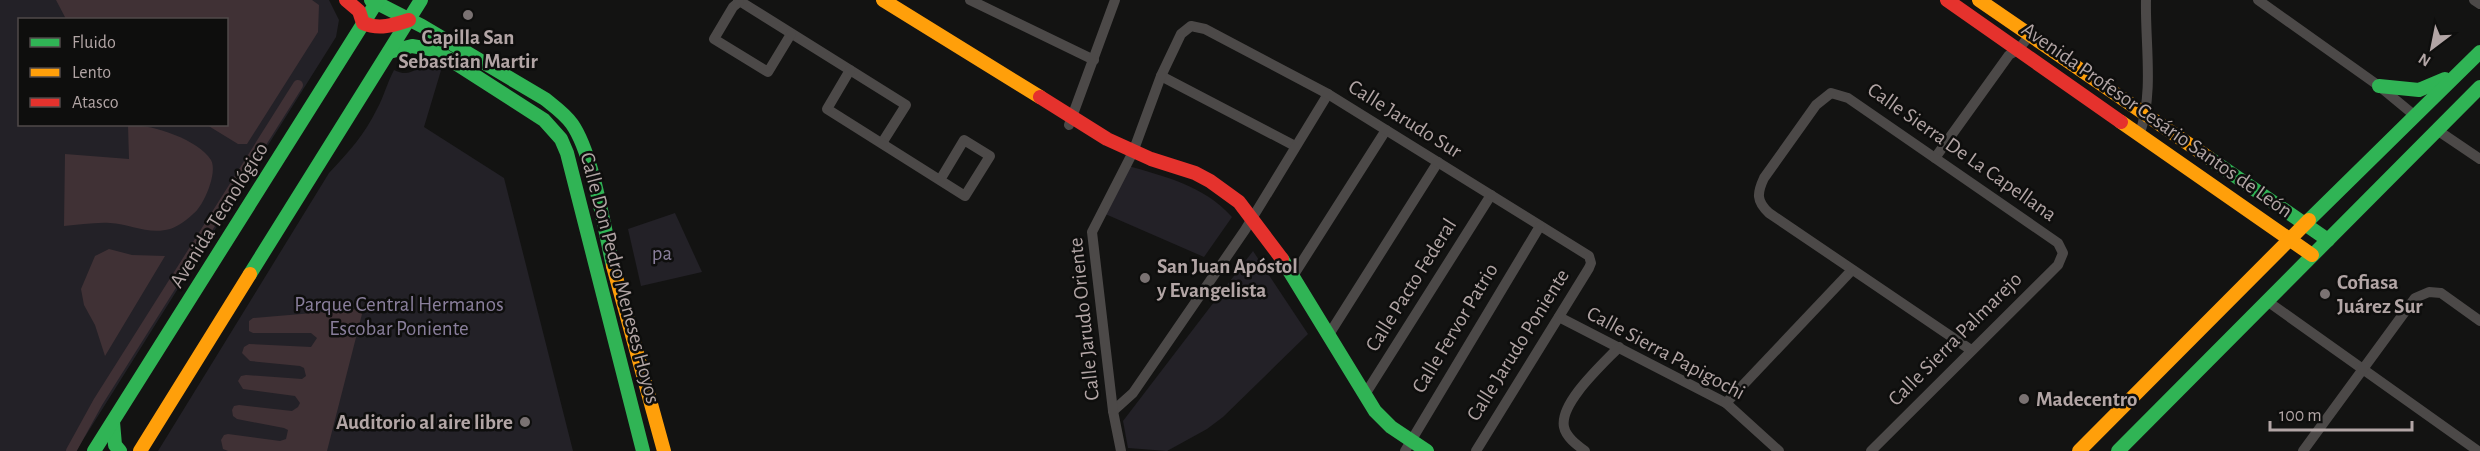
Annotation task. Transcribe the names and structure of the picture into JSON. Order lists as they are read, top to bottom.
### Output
{
  "streets": {
    "street": [
      "Calle Jarudo Sur",
      "Avenida Profesor Cesário Santos de León",
      "Calle Sierra De La Capellana",
      "Avenida Tecnológico",
      "Calle Don Pedro Meneses Hoyos",
      "Calle Pacto Federal",
      "Calle Jarudo Oriente",
      "Calle Fervor Patrio",
      "Calle Sierra Palmarejo",
      "Calle Jarudo Poniente",
      "Calle Sierra Papigochi"
    ]
  },
  "crossings": [
    ["Calle Jarudo Sur", "Calle Pacto Federal"],
    ["Calle Jarudo Sur", "Calle Jarudo Oriente"],
    ["Calle Jarudo Sur", "Calle Fervor Patrio"],
    ["Calle Jarudo Sur", "Calle Jarudo Poniente"],
    ["Calle Sierra De La Capellana", "Calle Sierra Palmarejo"],
    ["Avenida Tecnológico", "Calle Don Pedro Meneses Hoyos"],
    ["Calle Jarudo Poniente", "Calle Sierra Papigochi"]
  ],
  "parks": ["pa", "Parque Central Hermanos Escobar Poniente"],
  "places": [
    "Capilla San Sebastian Martir",
    "San Juan Apóstol y Evangelista",
    "Cofiasa Juárez Sur",
    "Madecentro",
    "Auditorio al aire libre"
  ],
  "legend": ["Fluido", "Lento", "Atasco"],
  "scale_bar": "100 m",
  "north": "bottom left"
}
